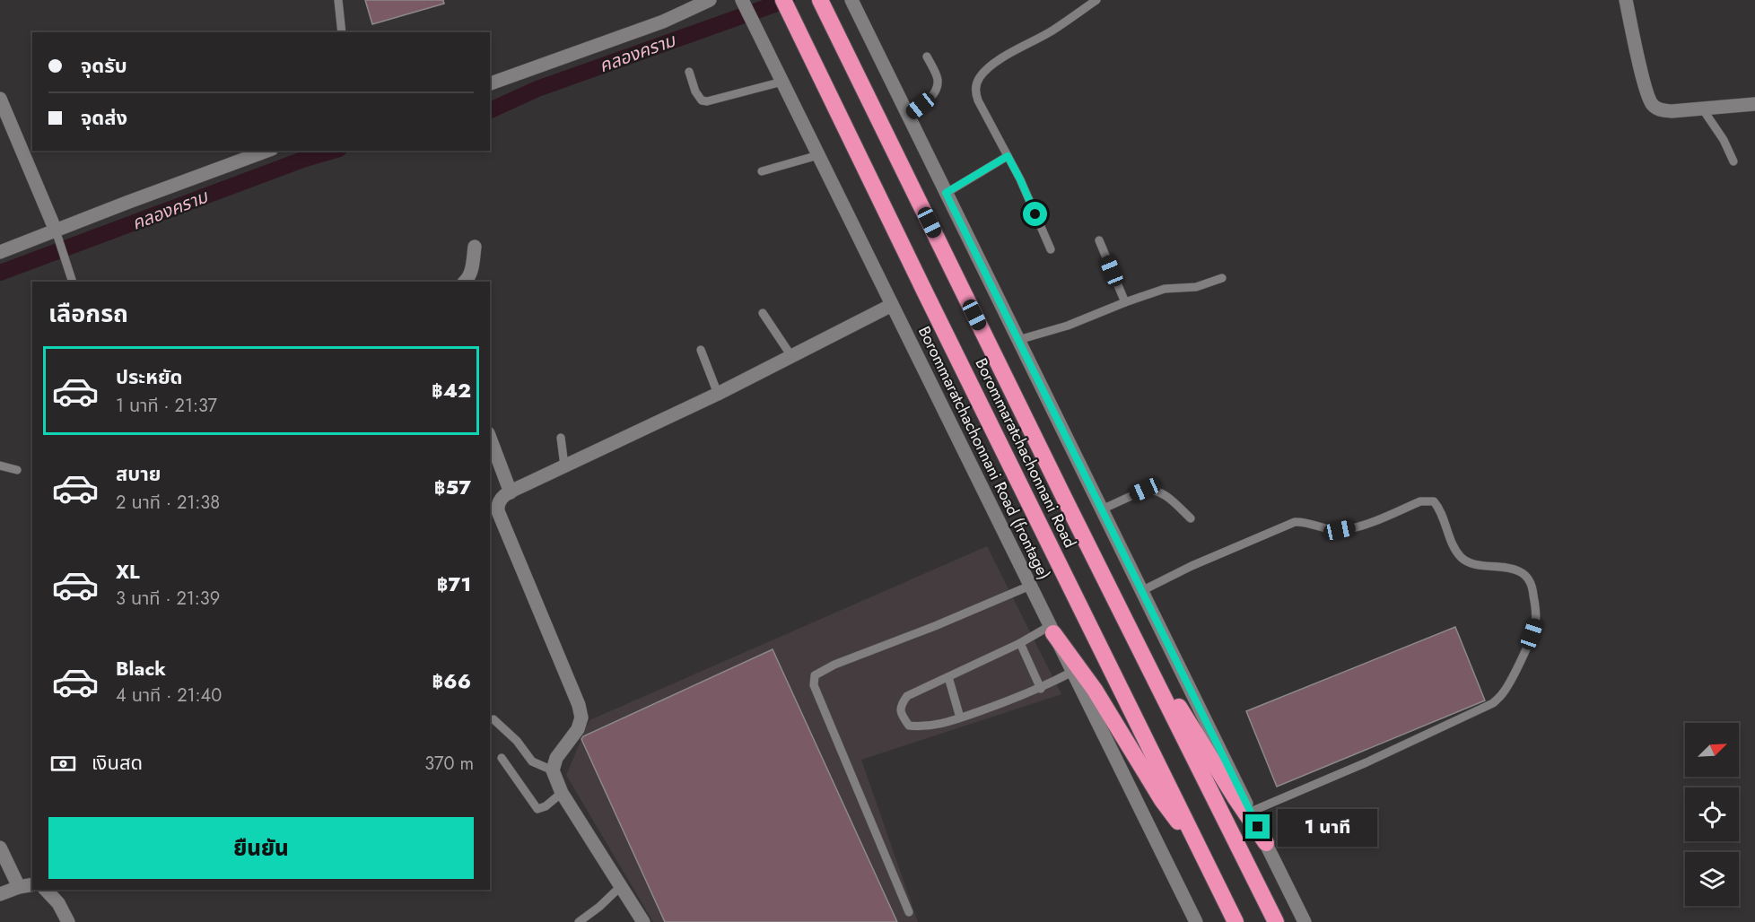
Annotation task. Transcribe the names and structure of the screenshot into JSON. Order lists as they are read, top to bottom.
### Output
{
  "streets": {
    "highway": ["Borommaratchachonnani Road"],
    "main road": ["Borommaratchachonnani Road (frontage)"]
  },
  "water": ["คลองคราม"],
  "north": "top right",
  "page": {
    "banner": ["จุดรับ", "จุดส่ง"],
    "heading": "เลือกรถ",
    "list": [
      {
        "name": "ประหยัด",
        "note": "1 นาที · 21:37",
        "value": "฿42"
      },
      {
        "name": "สบาย",
        "note": "2 นาที · 21:38",
        "value": "฿57"
      },
      {
        "name": "XL",
        "note": "3 นาที · 21:39",
        "value": "฿71"
      },
      {
        "name": "Black",
        "note": "4 นาที · 21:40",
        "value": "฿66"
      }
    ],
    "pay": ["เงินสด", "370 m"],
    "buttons": "ยืนยัน",
    "bubble": "1 นาที"
  }
}
